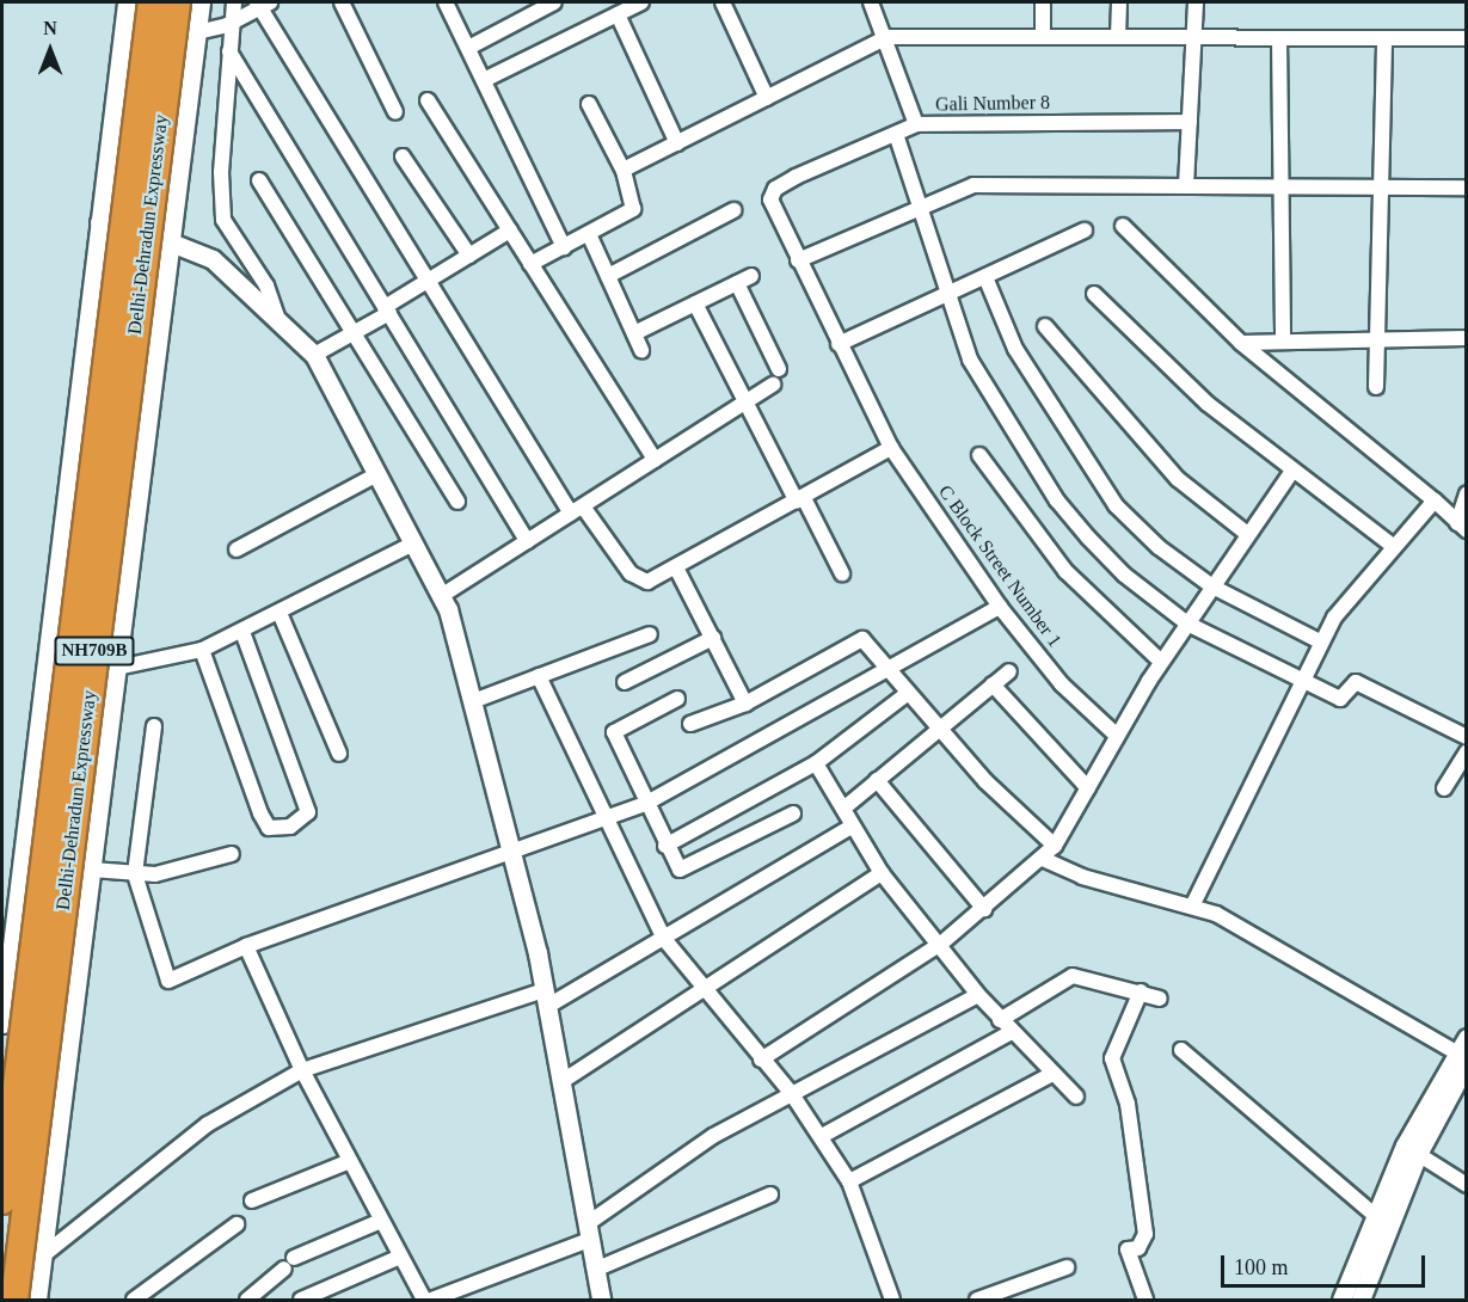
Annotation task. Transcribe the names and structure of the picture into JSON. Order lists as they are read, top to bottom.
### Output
{
  "streets": {
    "highway": ["Delhi-Dehradun Expressway", "NH709B"],
    "street": ["Gali Number 8", "C Block Street Number 1"]
  },
  "crossings": [
    ["Gali Number 8", "C Block Street Number 1"]
  ],
  "scale_bar": "100 m",
  "north": "top"
}
